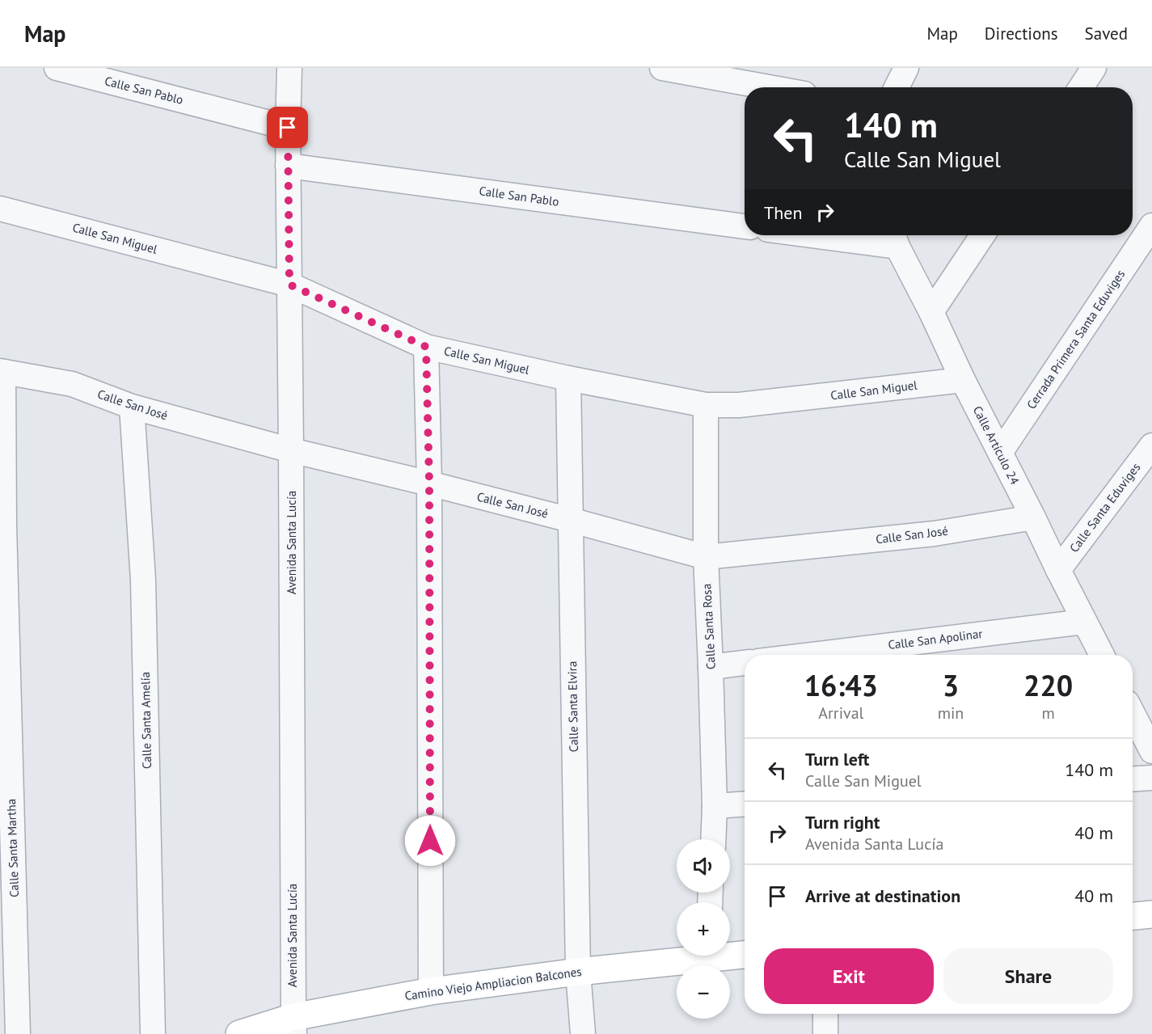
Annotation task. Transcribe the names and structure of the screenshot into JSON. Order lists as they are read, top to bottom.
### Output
{
  "streets": {
    "street": [
      "Calle San Pablo",
      "Calle San Miguel",
      "Cerrada Primera Santa Eduviges",
      "Calle San José",
      "Calle Artículo 24",
      "Calle Santa Eduviges",
      "Avenida Santa Lucía",
      "Calle Santa Rosa",
      "Calle San Apolinar",
      "Calle Santa Elvira",
      "Calle Santa Amelía",
      "Calle Santa Martha",
      "Camino Viejo Ampliacion Balcones"
    ]
  },
  "crossings": [
    ["Calle San Pablo", "Avenida Santa Lucía"],
    ["Calle San Miguel", "Calle Artículo 24"],
    ["Calle San Miguel", "Avenida Santa Lucía"],
    ["Calle San Miguel", "Calle Santa Rosa"],
    ["Calle San Miguel", "Calle Santa Elvira"],
    ["Cerrada Primera Santa Eduviges", "Calle Artículo 24"],
    ["Calle San José", "Calle Artículo 24"],
    ["Calle San José", "Avenida Santa Lucía"],
    ["Calle San José", "Calle Santa Rosa"],
    ["Calle San José", "Calle Santa Elvira"],
    ["Calle San José", "Calle Santa Amelía"],
    ["Calle San José", "Calle Santa Martha"],
    ["Calle Artículo 24", "Calle Santa Eduviges"],
    ["Calle Artículo 24", "Calle San Apolinar"],
    ["Avenida Santa Lucía", "Camino Viejo Ampliacion Balcones"],
    ["Calle Santa Elvira", "Camino Viejo Ampliacion Balcones"]
  ],
  "page": {
    "header": "Map",
    "nav": ["Map", "Directions", "Saved"],
    "turn": ["140 m", "Calle San Miguel"],
    "then": "Then",
    "eta": [
      "16:43",
      "Arrival",
      "3",
      "min",
      "220",
      "m"
    ],
    "list": [
      {
        "name": "Turn left",
        "note": "Calle San Miguel",
        "value": "140 m"
      },
      {
        "name": "Turn right",
        "note": "Avenida Santa Lucía",
        "value": "40 m"
      },
      {
        "name": "Arrive at destination",
        "value": "40 m"
      }
    ],
    "map_buttons": ["+", "−"],
    "buttons": ["Exit", "Share"]
  }
}
